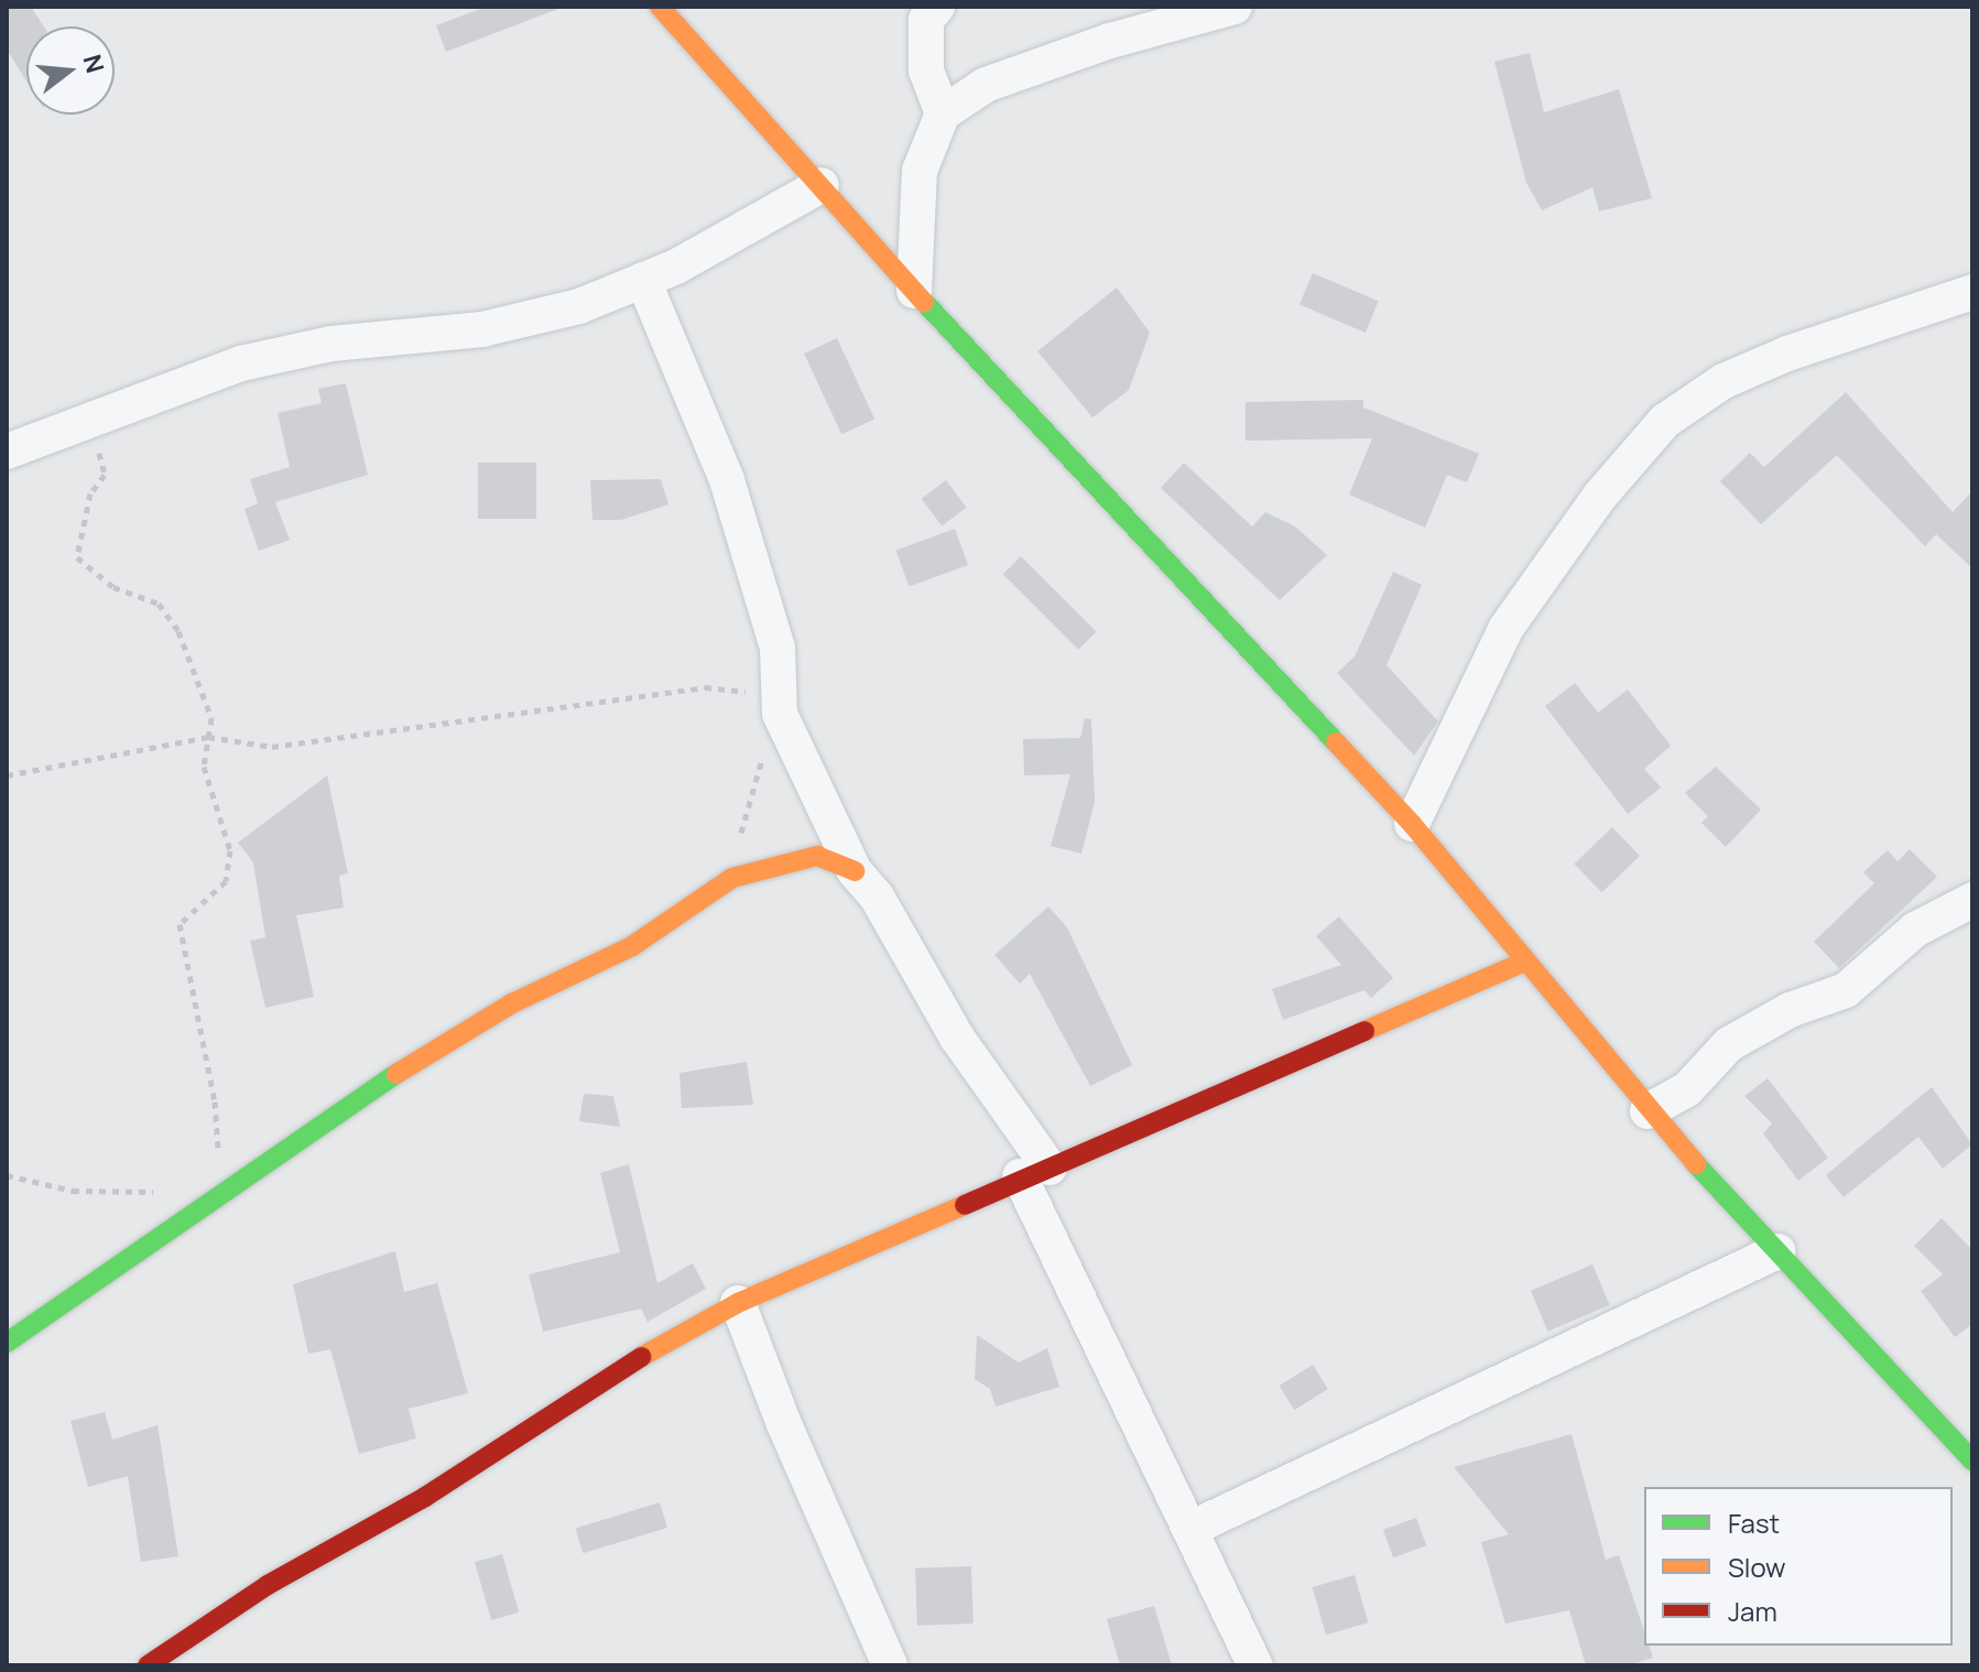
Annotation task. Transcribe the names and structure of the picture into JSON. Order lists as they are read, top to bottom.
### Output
{
  "legend": ["Fast", "Slow", "Jam"],
  "north": "right"
}
